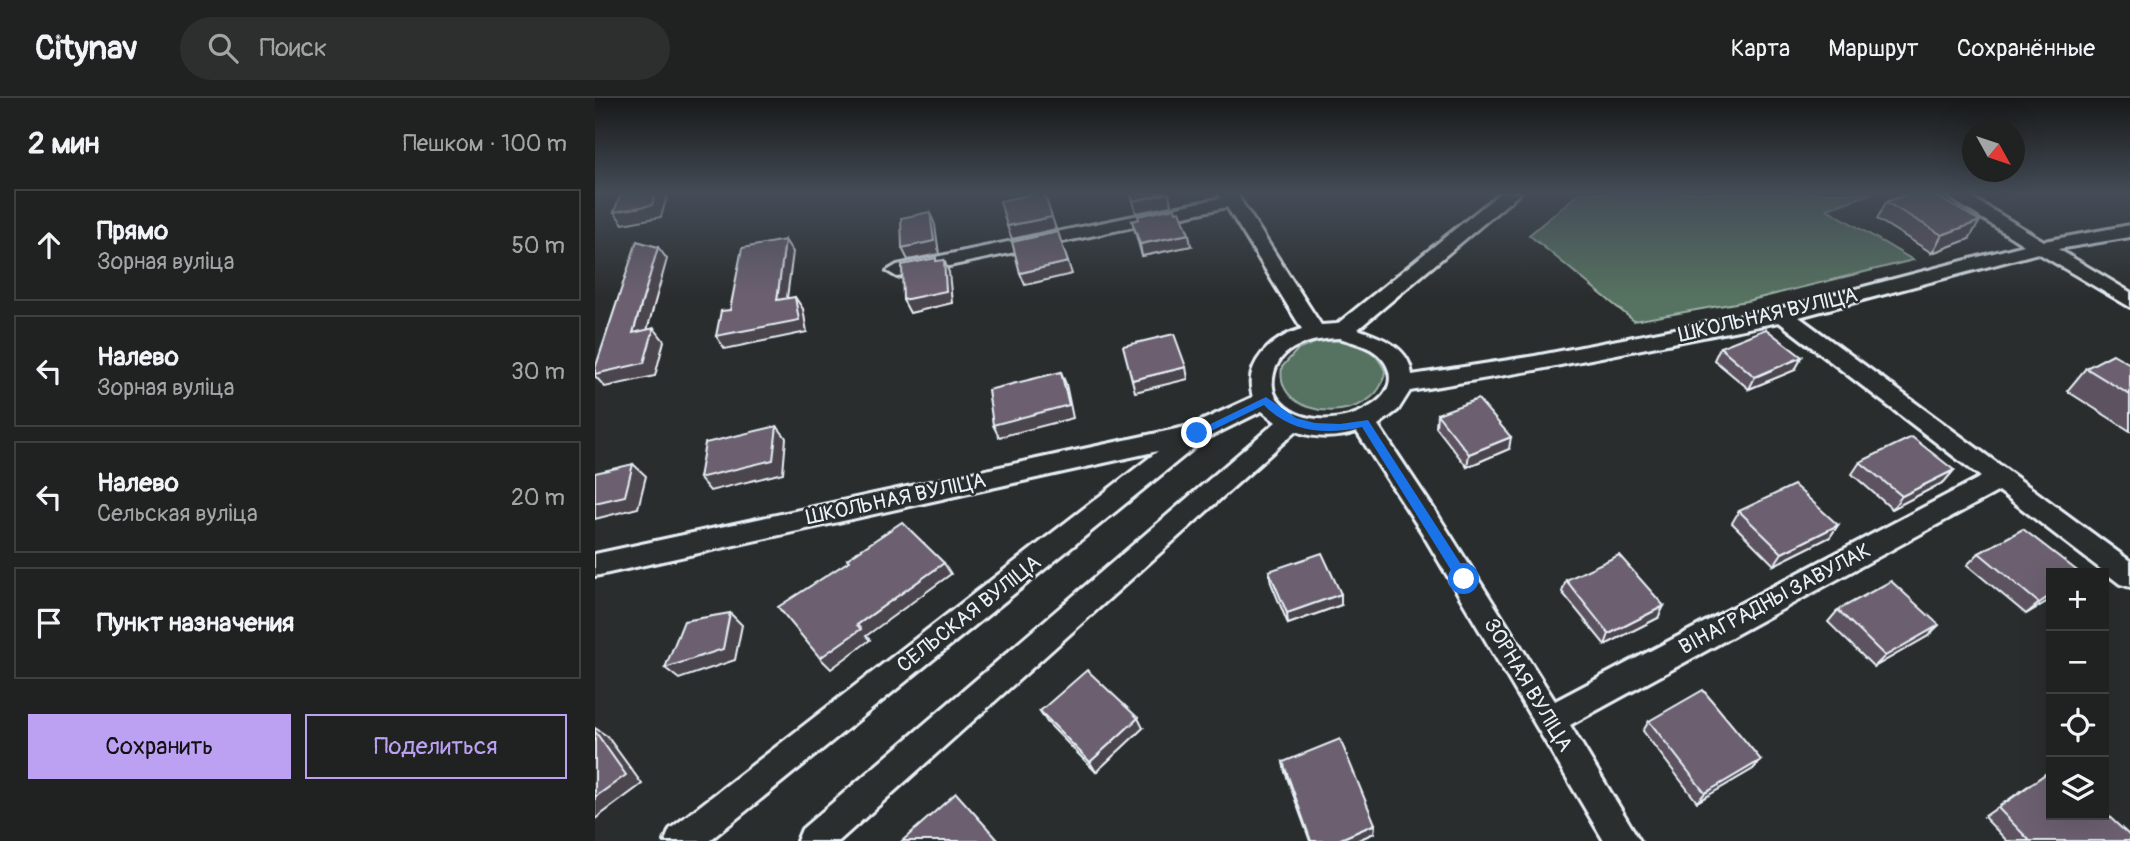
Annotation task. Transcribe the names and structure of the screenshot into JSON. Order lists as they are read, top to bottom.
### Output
{
  "streets": {
    "street": [
      "ШКОЛЬНАЯ ВУЛІЦА",
      "ВІНАГРАДНЫ ЗАВУЛАК",
      "СЕЛЬСКАЯ ВУЛІЦА",
      "ЗОРНАЯ ВУЛІЦА"
    ]
  },
  "crossings": [
    ["ШКОЛЬНАЯ ВУЛІЦА", "СЕЛЬСКАЯ ВУЛІЦА"],
    ["ШКОЛЬНАЯ ВУЛІЦА", "ЗОРНАЯ ВУЛІЦА"],
    ["ВІНАГРАДНЫ ЗАВУЛАК", "ЗОРНАЯ ВУЛІЦА"],
    ["СЕЛЬСКАЯ ВУЛІЦА", "ЗОРНАЯ ВУЛІЦА"]
  ],
  "north": "bottom right",
  "page": {
    "header": "Citynav",
    "search": "Поиск",
    "nav": ["Карта", "Маршрут", "Сохранённые"],
    "heading": ["2 мин", "Пешком · 100 m"],
    "list": [
      ["Прямо", "Зорная вуліца", "50 m"],
      ["Налево", "Зорная вуліца", "30 m"],
      ["Налево", "Сельская вуліца", "20 m"],
      "Пункт назначения"
    ],
    "map_buttons": ["+", "−"],
    "buttons": ["Сохранить", "Поделиться"]
  }
}
